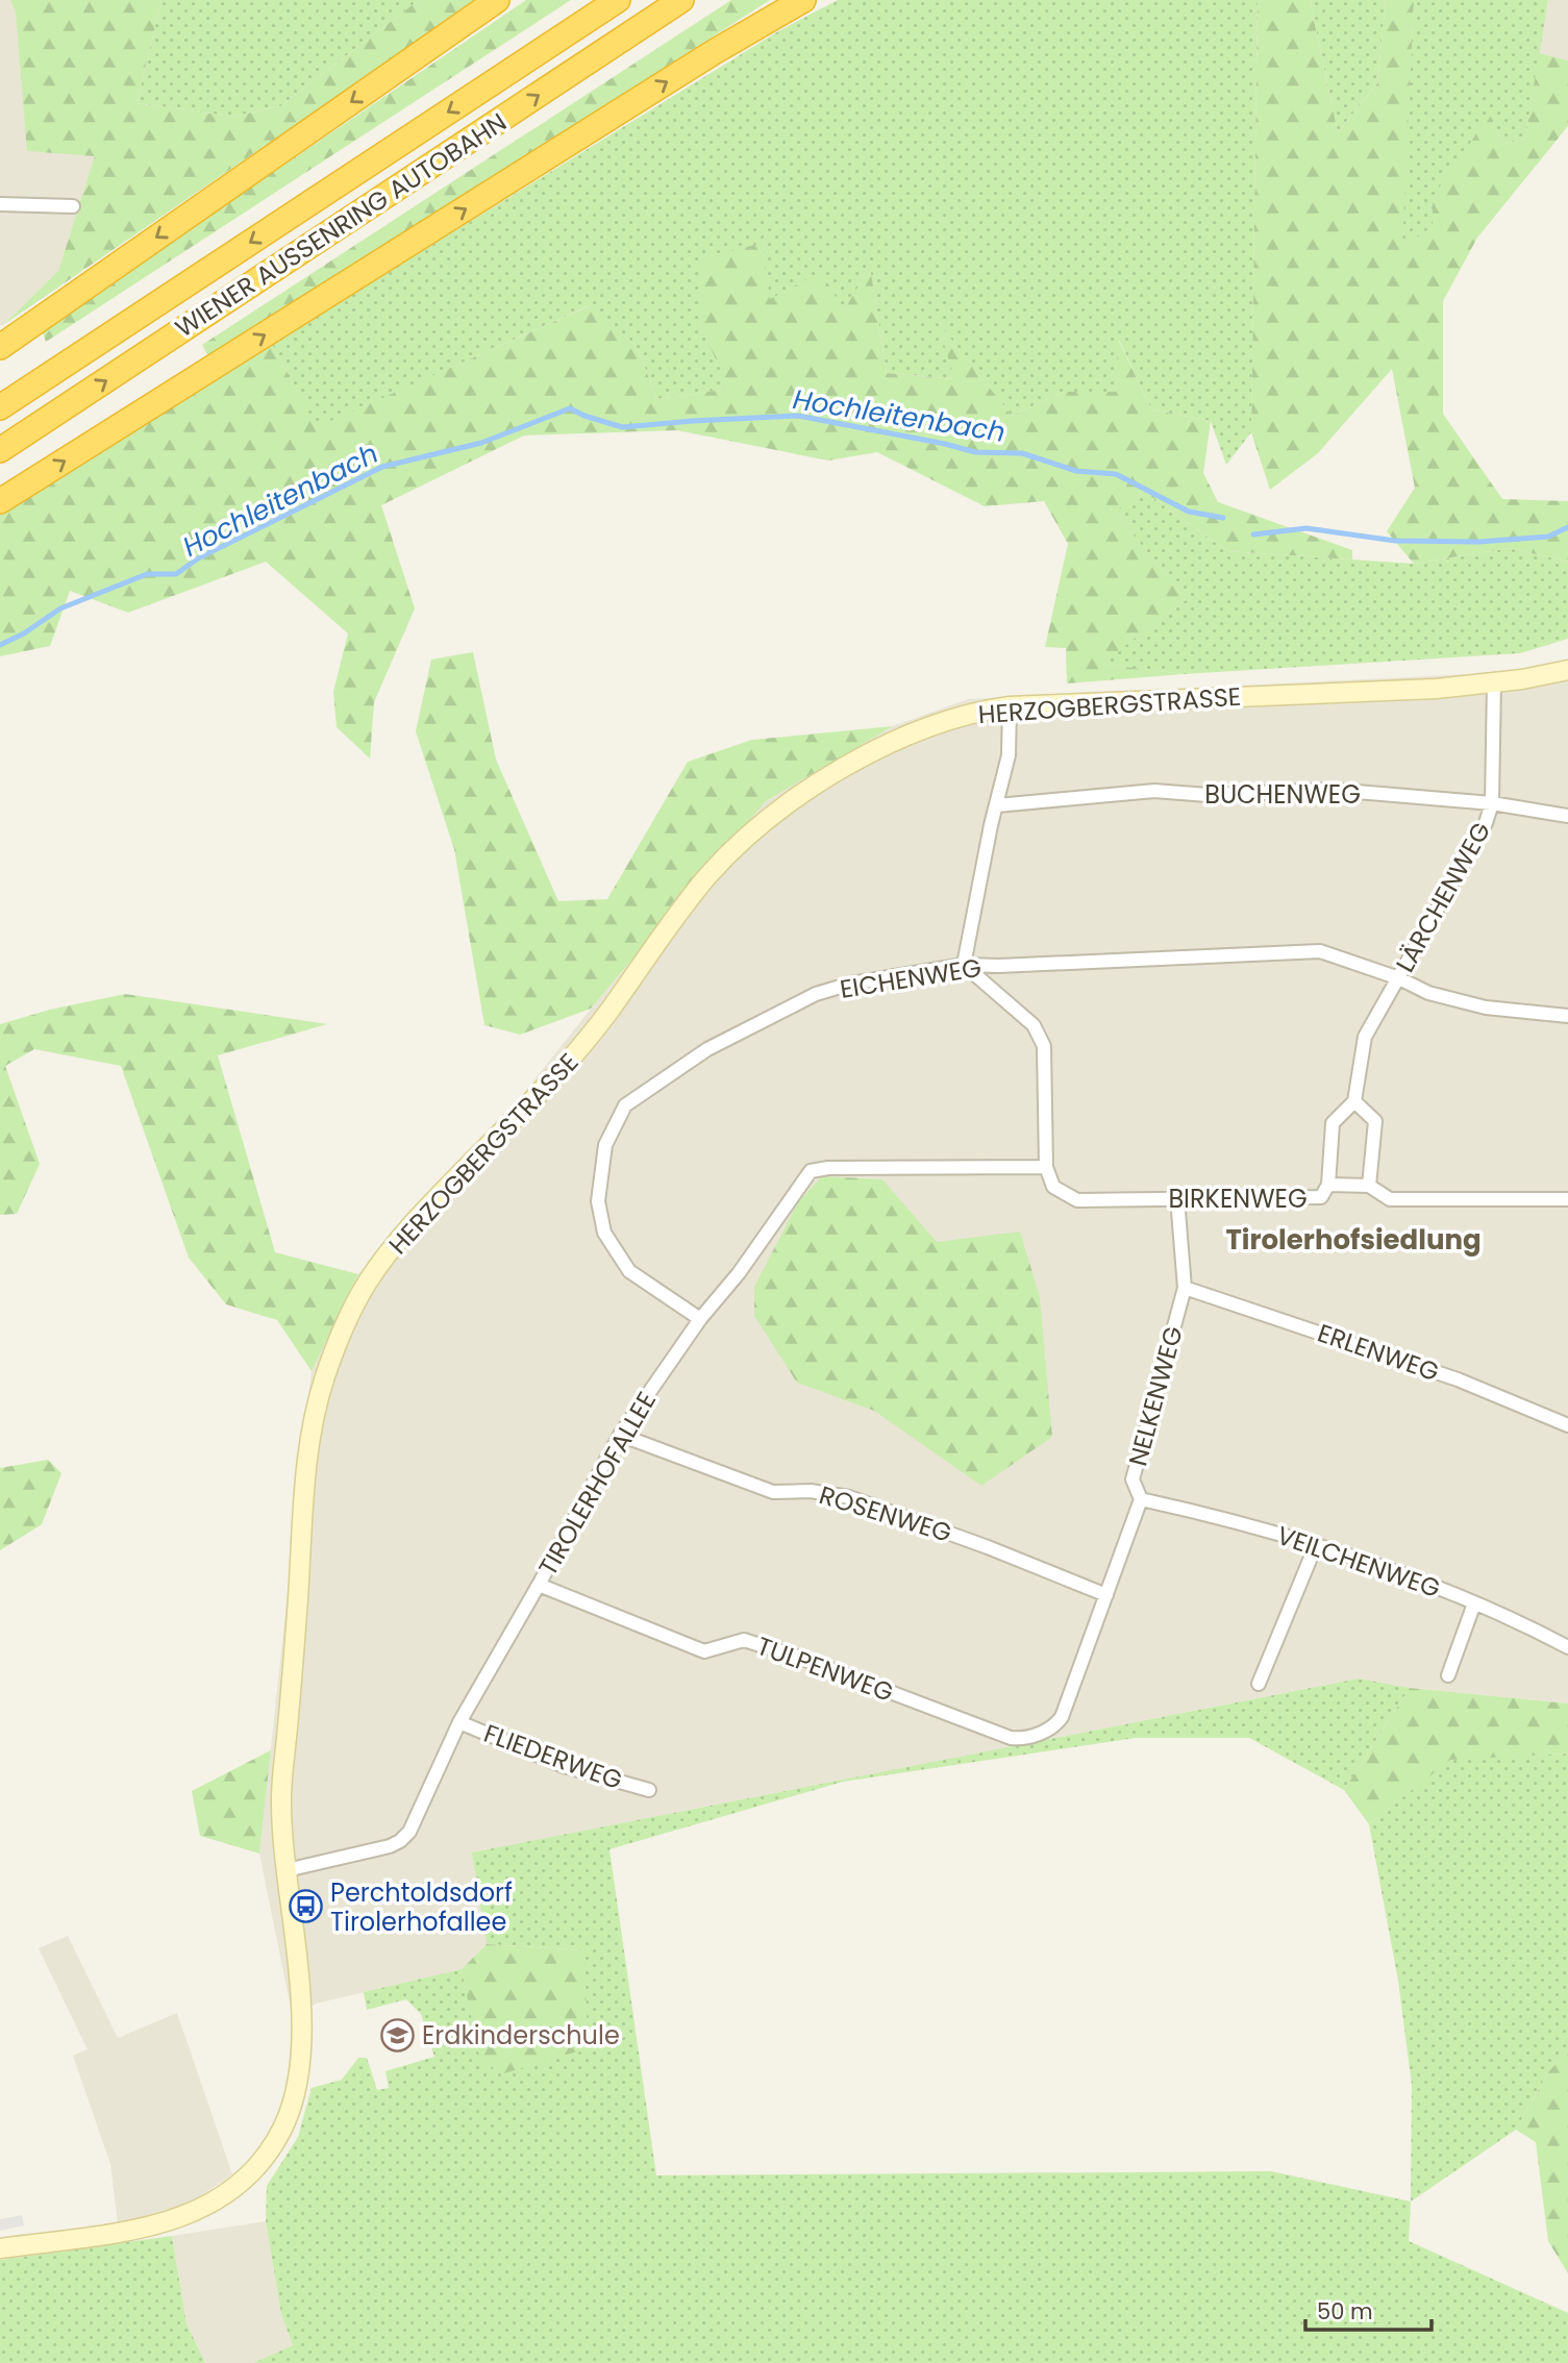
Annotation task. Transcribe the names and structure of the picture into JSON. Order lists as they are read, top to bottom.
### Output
{
  "streets": {
    "highway": ["WIENER AUSSENRING AUTOBAHN"],
    "main road": ["HERZOGBERGSTRASSE"],
    "street": [
      "BUCHENWEG",
      "LÄRCHENWEG",
      "EICHENWEG",
      "BIRKENWEG",
      "ERLENWEG",
      "NELKENWEG",
      "TIROLERHOFALLEE",
      "ROSENWEG",
      "VEILCHENWEG",
      "TULPENWEG",
      "FLIEDERWEG"
    ]
  },
  "crossings": [
    ["HERZOGBERGSTRASSE", "LÄRCHENWEG"],
    ["HERZOGBERGSTRASSE", "TIROLERHOFALLEE"],
    ["BUCHENWEG", "LÄRCHENWEG"],
    ["LÄRCHENWEG", "EICHENWEG"],
    ["LÄRCHENWEG", "BIRKENWEG"],
    ["EICHENWEG", "TIROLERHOFALLEE"],
    ["BIRKENWEG", "NELKENWEG"],
    ["BIRKENWEG", "TIROLERHOFALLEE"],
    ["ERLENWEG", "NELKENWEG"],
    ["NELKENWEG", "ROSENWEG"],
    ["NELKENWEG", "VEILCHENWEG"],
    ["NELKENWEG", "TULPENWEG"],
    ["TIROLERHOFALLEE", "ROSENWEG"],
    ["TIROLERHOFALLEE", "TULPENWEG"],
    ["TIROLERHOFALLEE", "FLIEDERWEG"]
  ],
  "districts": ["Tirolerhofsiedlung"],
  "water": ["Hochleitenbach"],
  "places": {
    "bus stop": ["Perchtoldsdorf Tirolerhofallee"],
    "school or university": ["Erdkinderschule"]
  },
  "scale_bar": "50 m"
}
